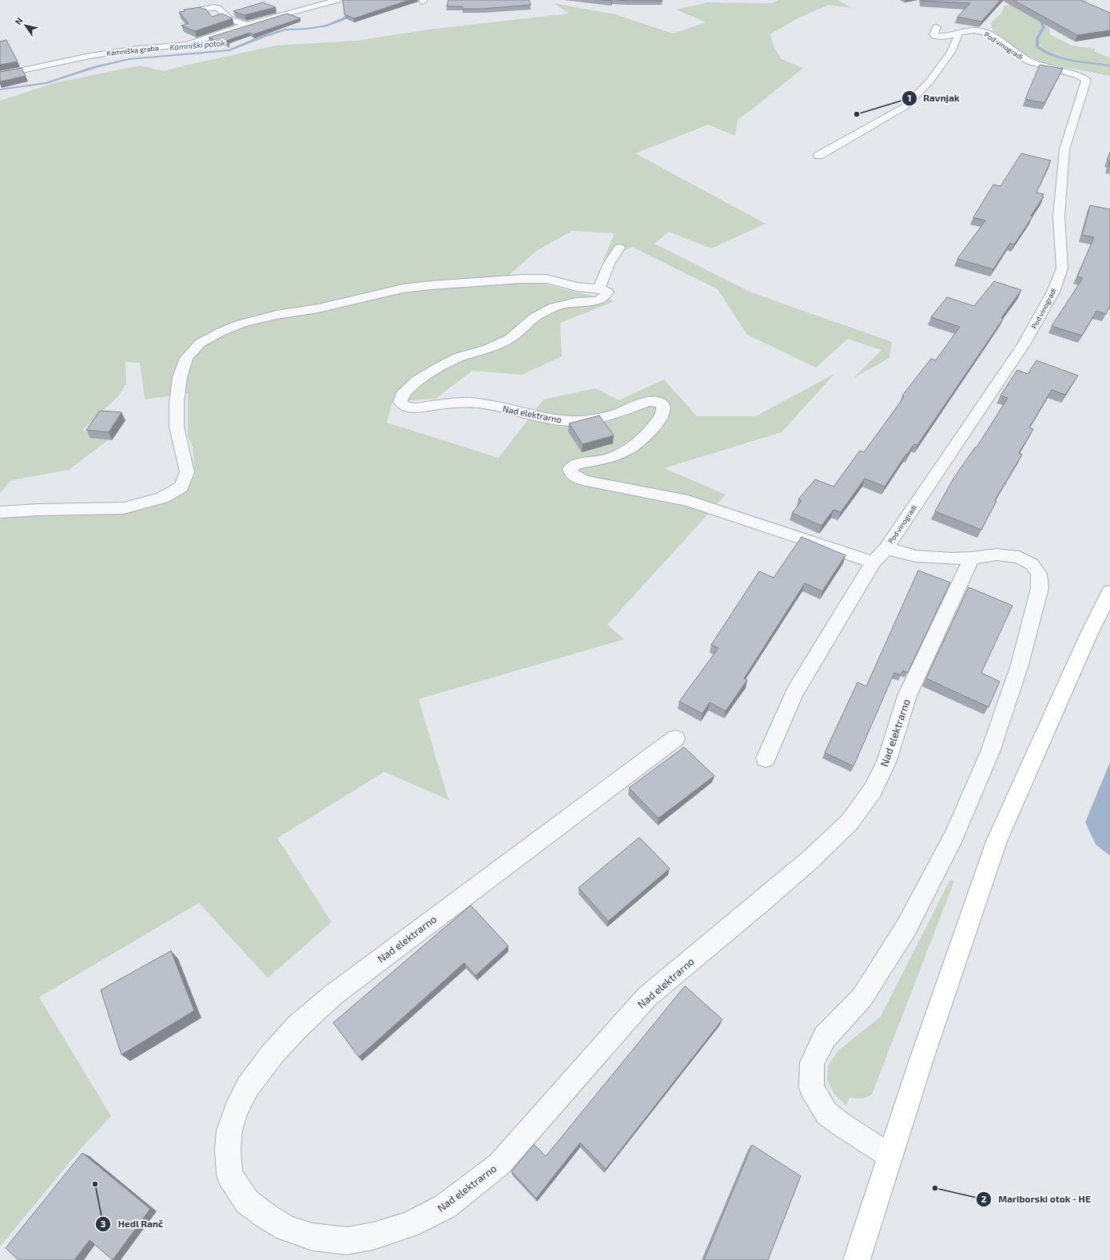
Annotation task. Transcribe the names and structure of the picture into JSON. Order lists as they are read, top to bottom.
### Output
{
  "streets": {
    "street": ["Pod vinogradi", "Kamniška graba", "Nad elektrarno"]
  },
  "crossings": [
    ["Pod vinogradi", "Nad elektrarno"]
  ],
  "water": ["Kamniški potok"],
  "places": ["Ravnjak", "Hedl Ranč", "Mariborski otok - HE"],
  "north": "top left"
}
